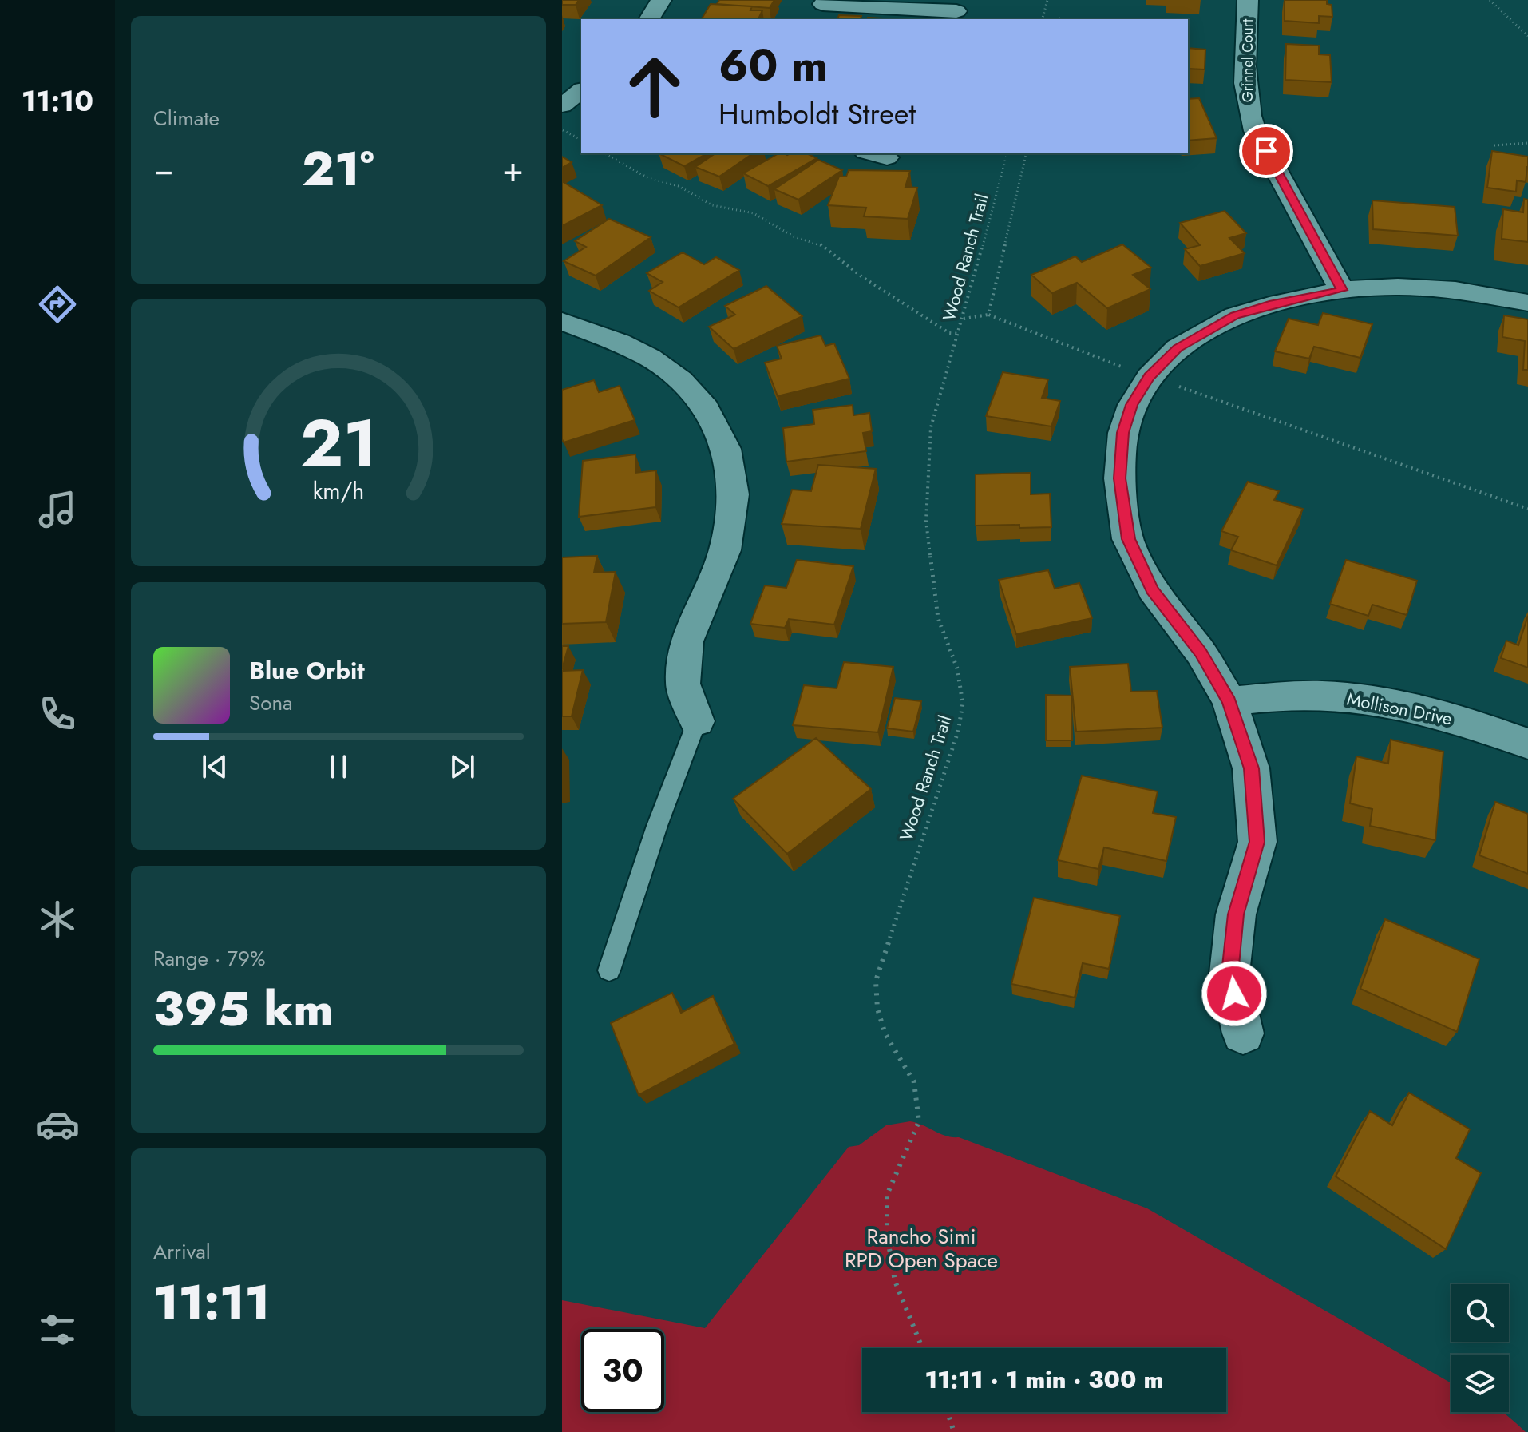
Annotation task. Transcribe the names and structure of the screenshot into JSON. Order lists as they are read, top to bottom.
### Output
{
  "streets": {
    "street": ["Grinnel Court", "Mollison Drive"],
    "path": ["Wood Ranch Trail"]
  },
  "parks": ["Rancho Simi RPD Open Space"],
  "page": {
    "tabs": "11:10",
    "tile": [
      "Climate",
      ["Range · 79%", "395 km"],
      ["Arrival", "11:11"]
    ],
    "turn": ["60 m", "Humboldt Street"],
    "heat": ["−", "21°", "+"],
    "song": ["Blue Orbit", "Sona"],
    "limit": "30",
    "trip": "11:11 · 1 min · 300 m",
    "gauge": ["21", "km/h"]
  }
}
